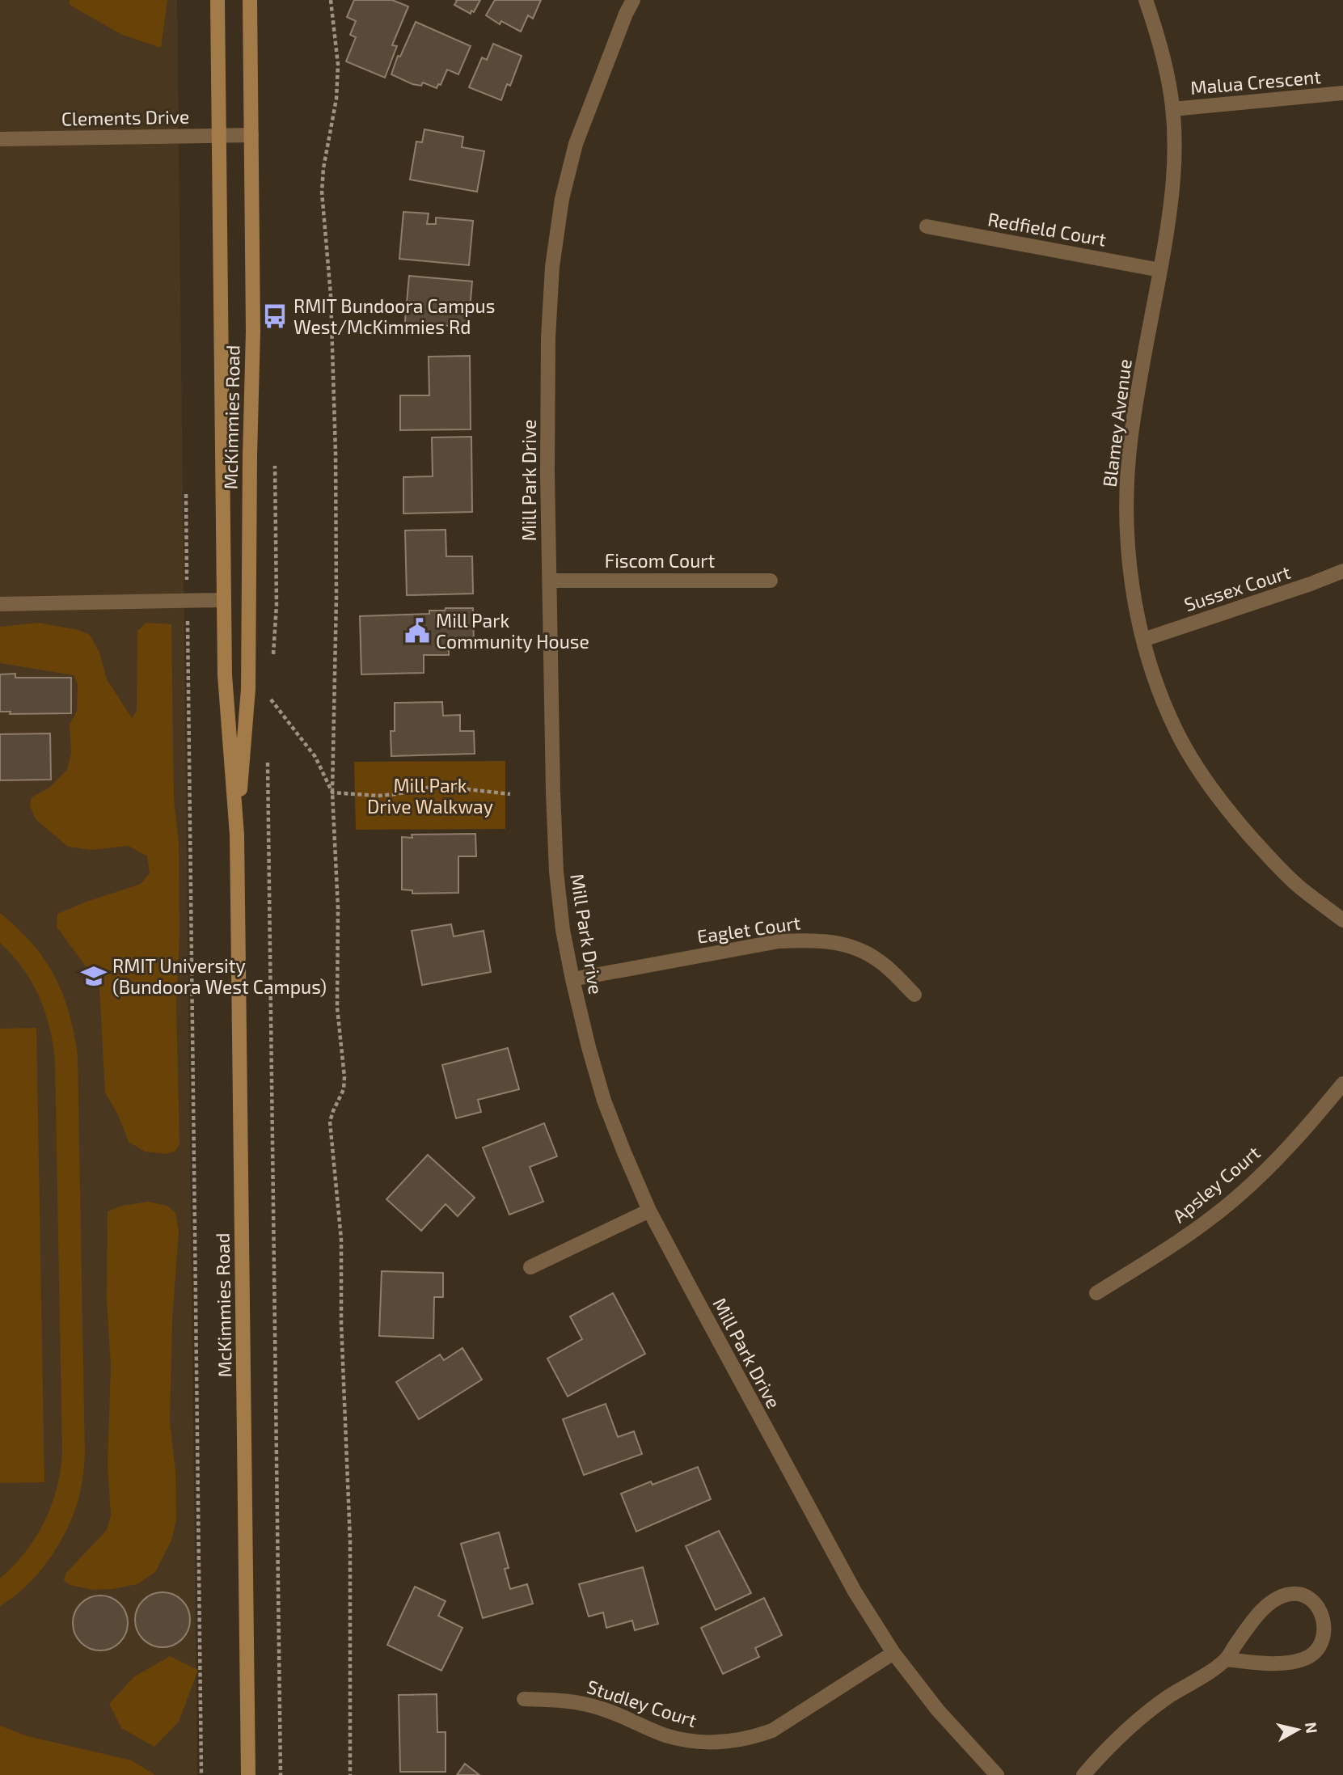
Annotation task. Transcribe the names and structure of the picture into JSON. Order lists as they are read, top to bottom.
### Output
{
  "streets": {
    "main road": ["McKimmies Road"],
    "street": [
      "Malua Crescent",
      "Clements Drive",
      "Redfield Court",
      "Blamey Avenue",
      "Mill Park Drive",
      "Fiscom Court",
      "Sussex Court",
      "Eaglet Court",
      "Apsley Court",
      "Studley Court"
    ]
  },
  "crossings": [
    ["Malua Crescent", "Blamey Avenue"],
    ["Clements Drive", "McKimmies Road"],
    ["Redfield Court", "Blamey Avenue"],
    ["Blamey Avenue", "Sussex Court"],
    ["Mill Park Drive", "Fiscom Court"],
    ["Mill Park Drive", "Eaglet Court"],
    ["Mill Park Drive", "Studley Court"]
  ],
  "parks": ["Mill Park Drive Walkway"],
  "places": {
    "bus stop": ["RMIT Bundoora Campus West/McKimmies Rd"],
    "public building": ["Mill Park Community House"],
    "school or university": ["RMIT University (Bundoora West Campus)"]
  },
  "north": "right"
}
